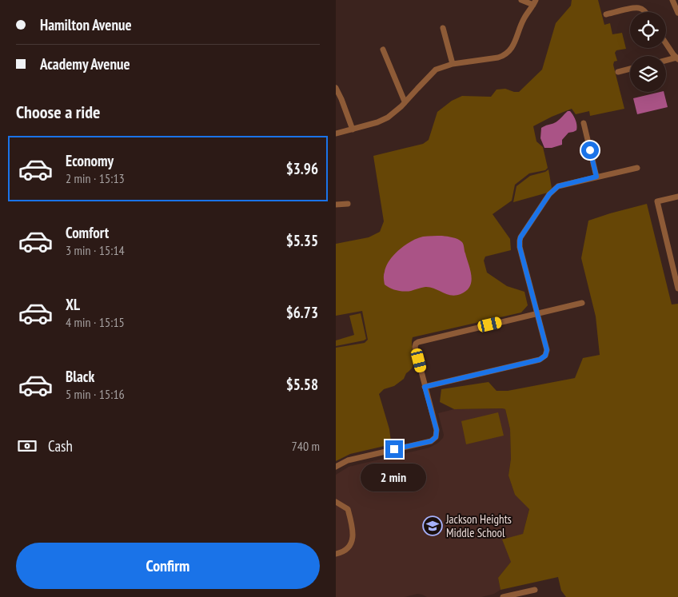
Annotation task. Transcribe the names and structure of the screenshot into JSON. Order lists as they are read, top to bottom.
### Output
{
  "places": {
    "school or university": ["Jackson Heights Middle School"]
  },
  "page": {
    "banner": ["Hamilton Avenue", "Academy Avenue"],
    "heading": "Choose a ride",
    "list": [
      {
        "name": "Economy",
        "note": "2 min · 15:13",
        "value": "$3.96"
      },
      {
        "name": "Comfort",
        "note": "3 min · 15:14",
        "value": "$5.35"
      },
      {
        "name": "XL",
        "note": "4 min · 15:15",
        "value": "$6.73"
      },
      {
        "name": "Black",
        "note": "5 min · 15:16",
        "value": "$5.58"
      }
    ],
    "pay": ["Cash", "740 m"],
    "bubble": "2 min",
    "buttons": "Confirm"
  }
}
